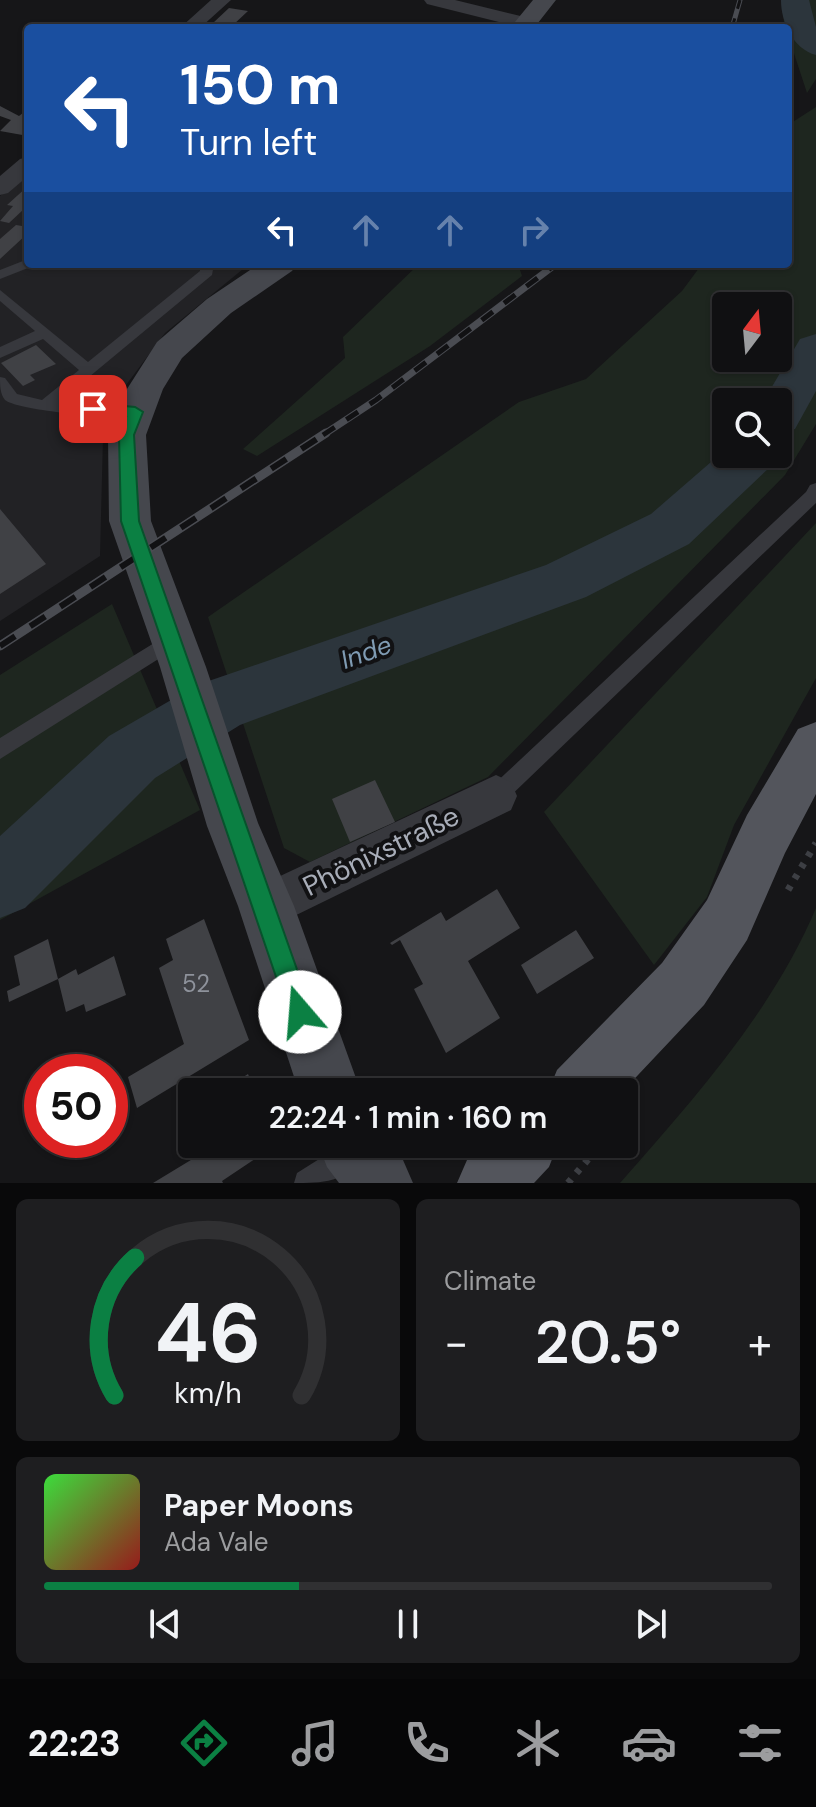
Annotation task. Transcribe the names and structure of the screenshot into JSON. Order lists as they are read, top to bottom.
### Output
{
  "streets": {
    "street": ["Phönixstraße"]
  },
  "water": ["Inde"],
  "house_numbers": ["52"],
  "north": "top",
  "page": {
    "turn": ["150 m", "Turn left"],
    "limit": "50",
    "trip": "22:24 · 1 min · 160 m",
    "tile": "Climate",
    "heat": ["−", "20.5°", "+"],
    "song": ["Paper Moons", "Ada Vale"],
    "tabs": "22:23",
    "gauge": ["46", "km/h"]
  }
}
